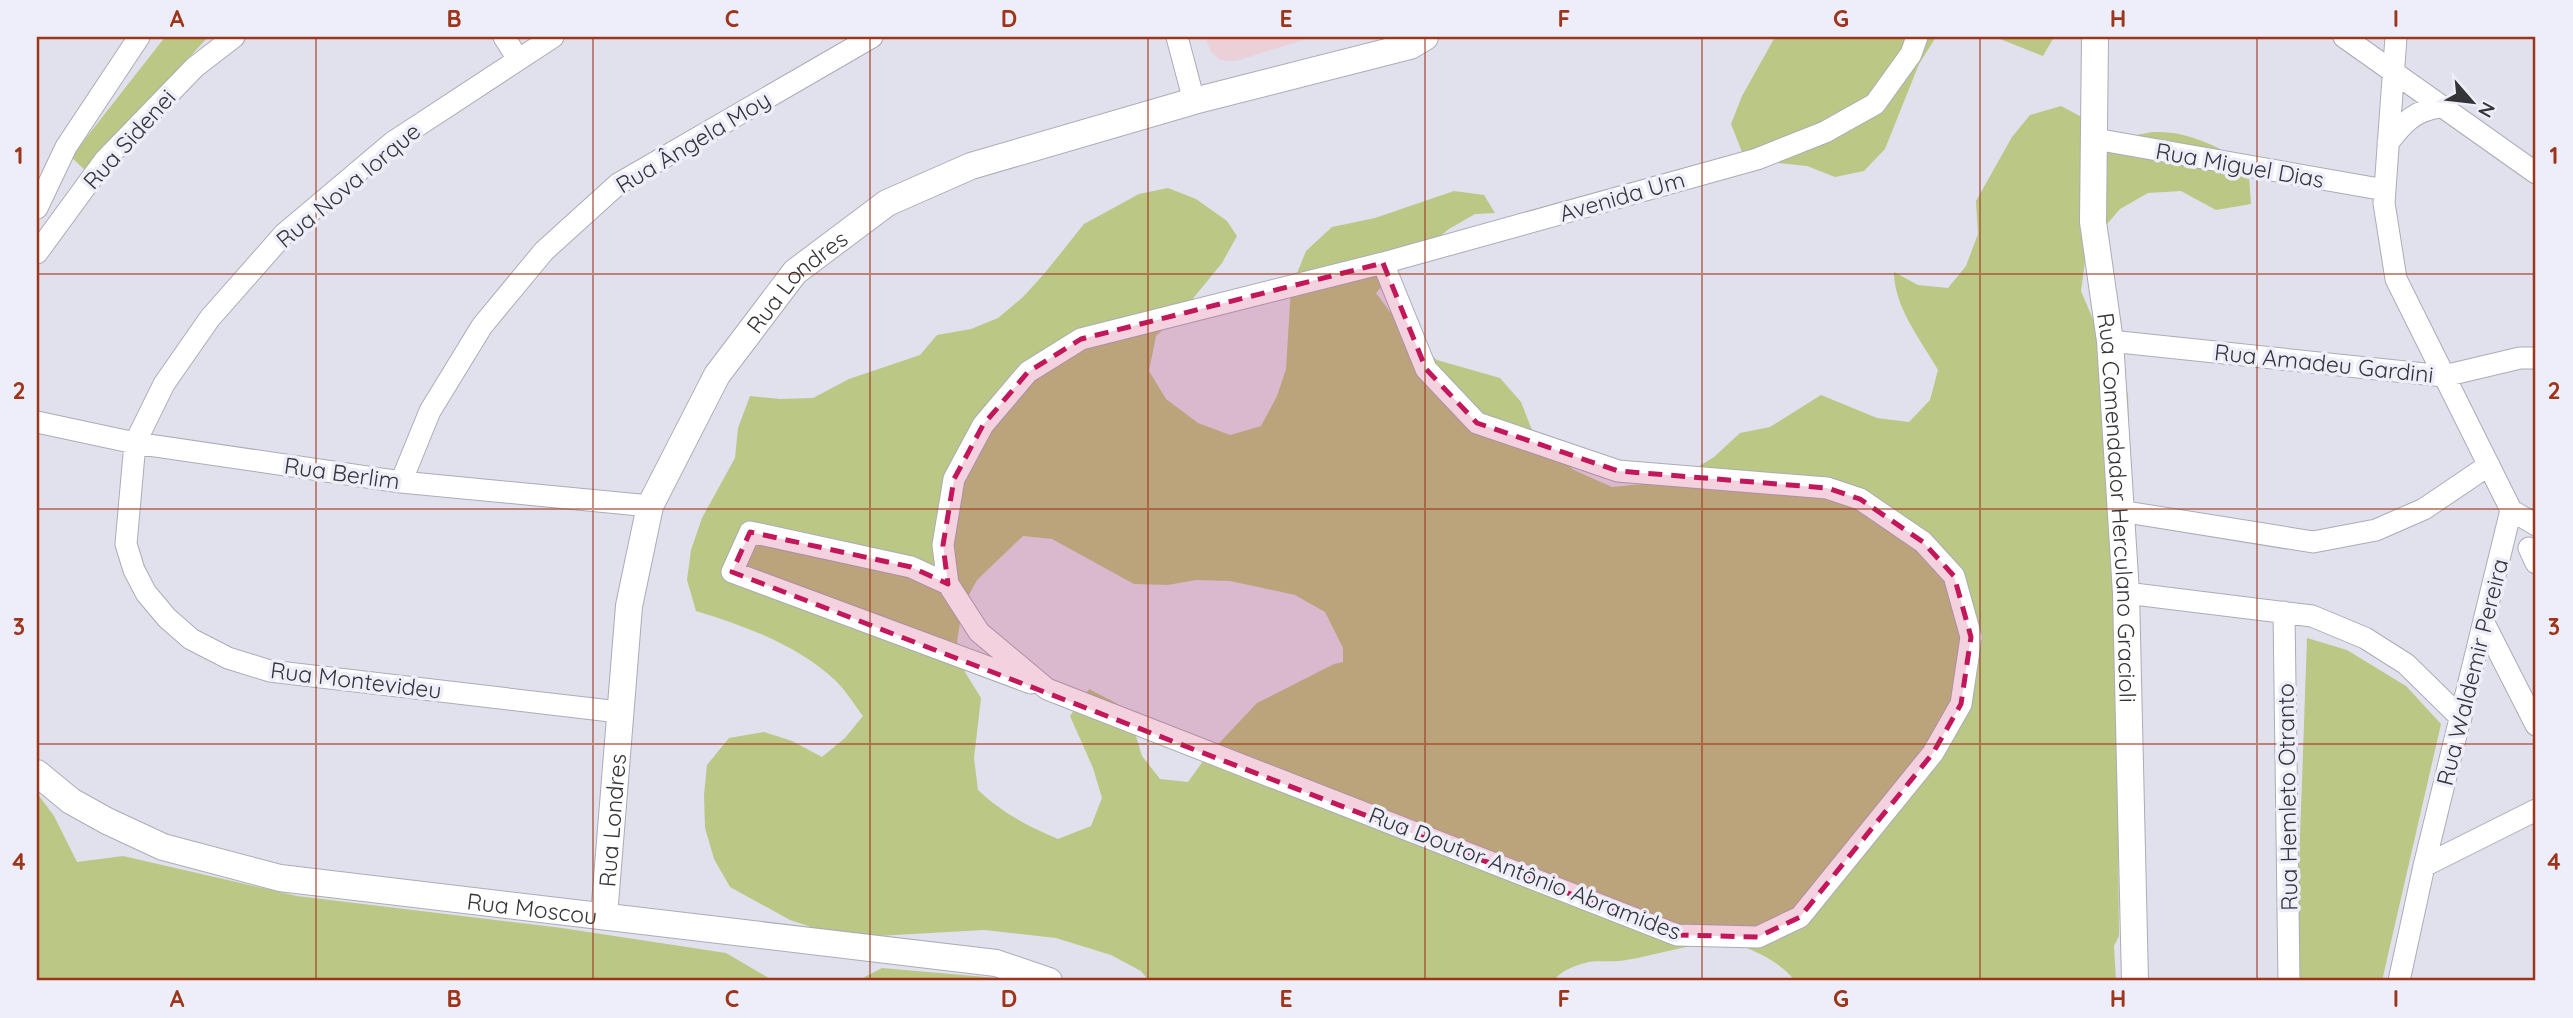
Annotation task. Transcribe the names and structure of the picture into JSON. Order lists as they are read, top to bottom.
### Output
{
  "streets": {
    "street": [
      "Rua Sidenei",
      "Rua Ângela Moy",
      "Rua Miguel Dias",
      "Rua Nova Iorque",
      "Avenida Um",
      "Rua Londres",
      "Rua Amadeu Gardini",
      "Rua Berlim",
      "Rua Comendador Herculano Gracioli",
      "Rua Waldemir Pereira",
      "Rua Montevideu",
      "Rua Hemleto Otranto",
      "Rua Doutor Antônio Abramides",
      "Rua Moscou"
    ]
  },
  "crossings": [
    ["Rua Ângela Moy", "Rua Berlim"],
    ["Rua Miguel Dias", "Rua Comendador Herculano Gracioli"],
    ["Rua Nova Iorque", "Rua Berlim"],
    ["Rua Nova Iorque", "Rua Montevideu"],
    ["Avenida Um", "Rua Doutor Antônio Abramides"],
    ["Rua Londres", "Rua Berlim"],
    ["Rua Londres", "Rua Montevideu"],
    ["Rua Londres", "Rua Moscou"],
    ["Rua Amadeu Gardini", "Rua Comendador Herculano Gracioli"],
    ["Rua Berlim", "Rua Montevideu"]
  ],
  "north": "bottom right",
  "grid": {
    "columns": [
      "A",
      "B",
      "C",
      "D",
      "E",
      "F",
      "G",
      "H",
      "I"
    ],
    "rows": [
      "1",
      "2",
      "3",
      "4"
    ]
  }
}
